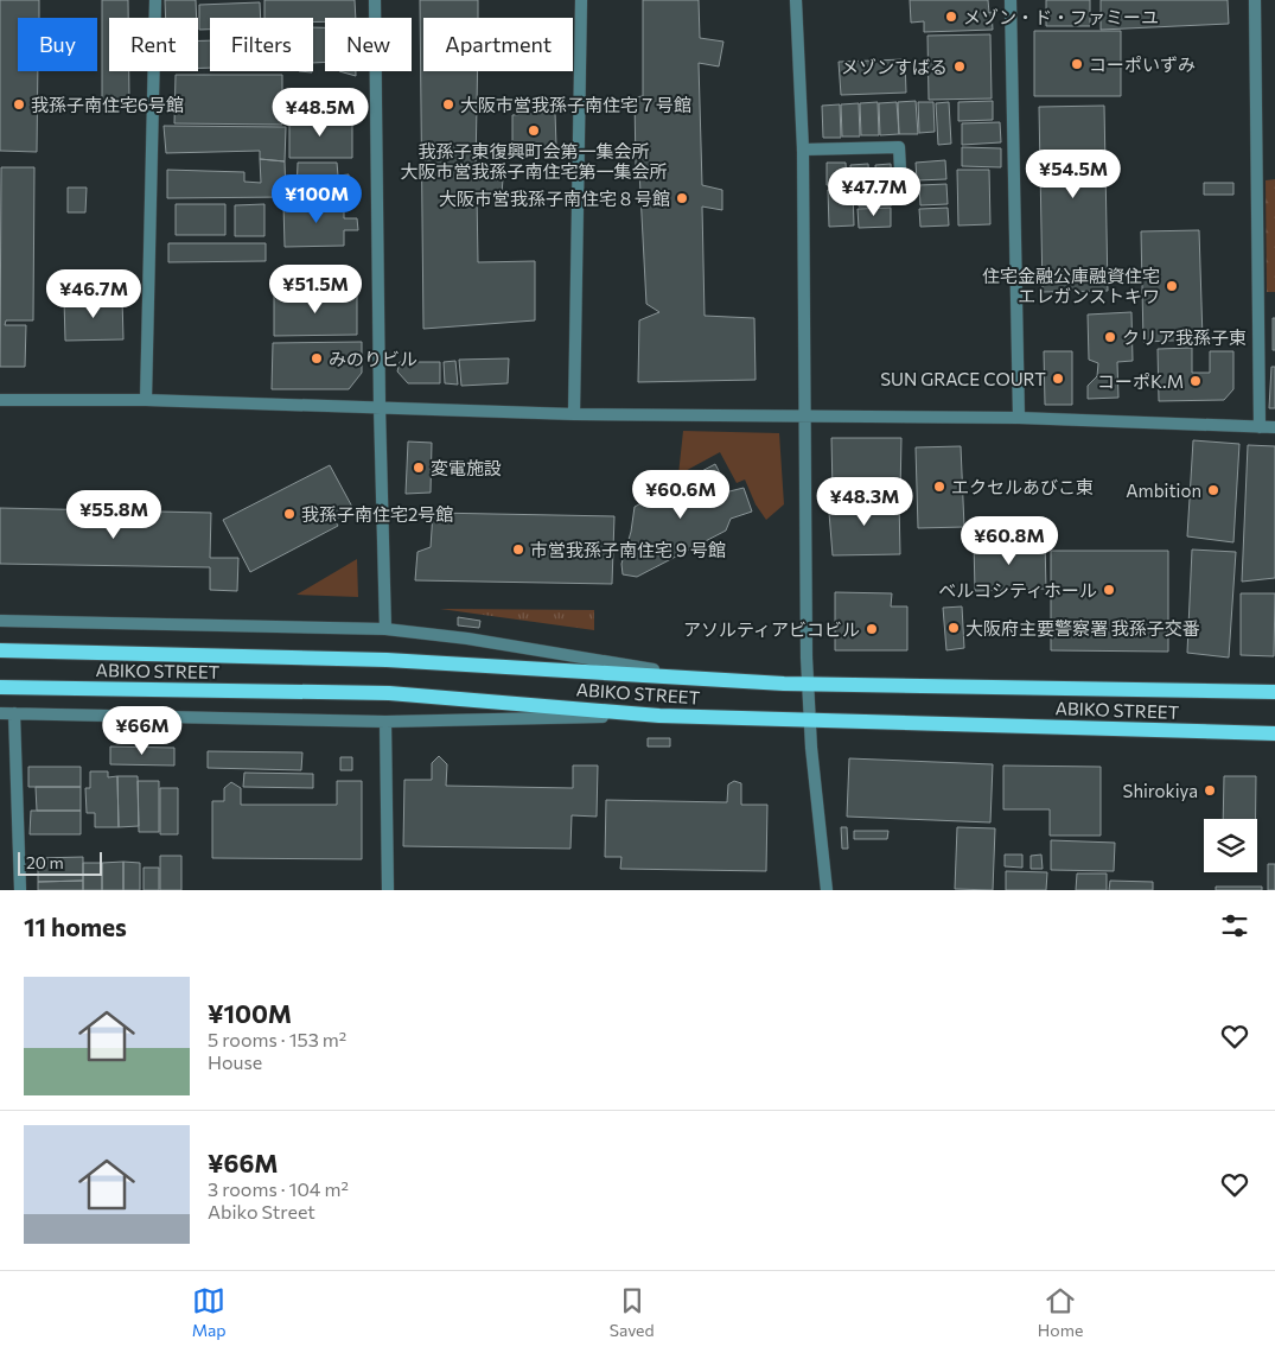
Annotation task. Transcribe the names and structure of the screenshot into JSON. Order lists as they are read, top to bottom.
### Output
{
  "streets": {
    "main road": ["ABIKO STREET"]
  },
  "places": [
    "メゾン・ド・ファミーユ",
    "コーポいずみ",
    "メゾンすばる",
    "我孫子南住宅6号館",
    "大阪市営我孫子南住宅７号館",
    "我孫子東復興町会第一集会所 大阪市営我孫子南住宅第一集会所",
    "大阪市営我孫子南住宅８号館",
    "住宅金融公庫融資住宅 エレガンストキワ",
    "クリア我孫子東",
    "みのりビル",
    "SUN GRACE COURT",
    "コーポK.M",
    "変電施設",
    "エクセルあびこ東",
    "Ambition",
    "我孫子南住宅2号館",
    "市営我孫子南住宅９号館",
    "ベルコシティホール",
    "大阪府主要警察署 我孫子交番",
    "アソルティアビコビル",
    "Shirokiya"
  ],
  "scale_bar": "20 m",
  "page": {
    "chip": [
      "Buy",
      "Rent",
      "Filters",
      "New",
      "Apartment"
    ],
    "price": [
      "¥48.5M",
      "¥54.5M",
      "¥47.7M",
      "¥100M",
      "¥51.5M",
      "¥46.7M",
      "¥60.6M",
      "¥48.3M",
      "¥55.8M",
      "¥60.8M",
      "¥66M"
    ],
    "scale": "20 m",
    "heading": "11 homes",
    "list": [
      {
        "name": "¥100M",
        "note": "5 rooms · 153 m² · House"
      },
      {
        "name": "¥66M",
        "note": "3 rooms · 104 m² · Abiko Street"
      }
    ],
    "tabs": ["Map", "Saved", "Home"]
  }
}
